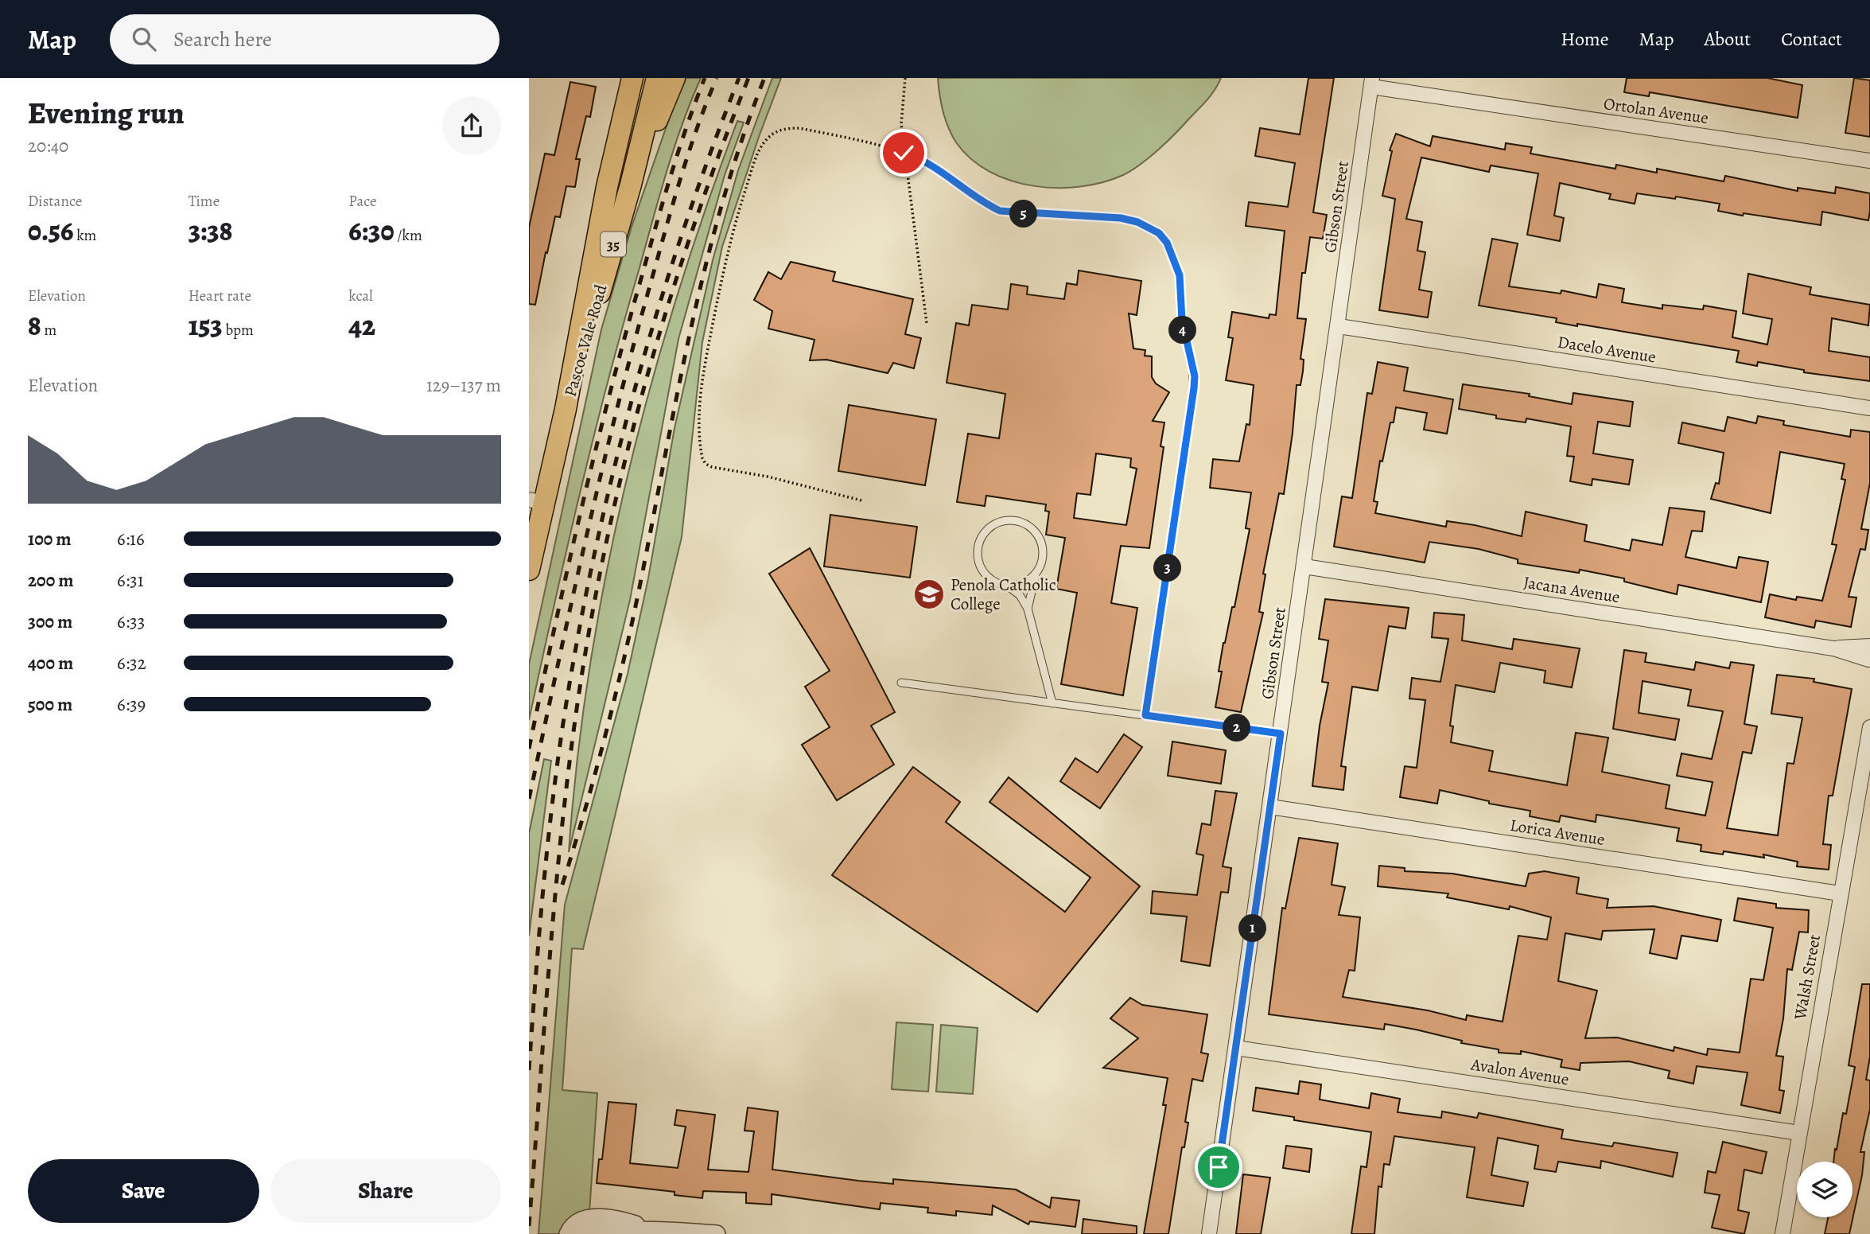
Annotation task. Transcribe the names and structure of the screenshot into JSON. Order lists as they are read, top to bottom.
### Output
{
  "streets": {
    "main road": ["35", "Pascoe Vale Road"],
    "street": [
      "Ortolan Avenue",
      "Gibson Street",
      "Dacelo Avenue",
      "Jacana Avenue",
      "Lorica Avenue",
      "Walsh Street",
      "Avalon Avenue"
    ]
  },
  "crossings": [
    ["Ortolan Avenue", "Gibson Street"],
    ["Gibson Street", "Dacelo Avenue"],
    ["Gibson Street", "Jacana Avenue"],
    ["Gibson Street", "Lorica Avenue"],
    ["Gibson Street", "Avalon Avenue"],
    ["Lorica Avenue", "Walsh Street"],
    ["Walsh Street", "Avalon Avenue"]
  ],
  "places": {
    "school or university": ["Penola Catholic College"]
  },
  "page": {
    "header": "Map",
    "search": "Search here",
    "nav": [
      "Home",
      "Map",
      "About",
      "Contact"
    ],
    "heading": ["Evening run", "20:40"],
    "stats": [
      ["Distance", "0.56 km"],
      ["Time", "3:38"],
      ["Pace", "6:30 /km"],
      ["Elevation", "8 m"],
      ["Heart rate", "153 bpm"],
      ["kcal", "42"]
    ],
    "pins": [
      "5",
      "4",
      "3",
      "2",
      "1"
    ],
    "chart": ["Elevation", "129–137 m"],
    "list": [
      {
        "name": "100 m",
        "note": "6:16"
      },
      {
        "name": "200 m",
        "note": "6:31"
      },
      {
        "name": "300 m",
        "note": "6:33"
      },
      {
        "name": "400 m",
        "note": "6:32"
      },
      {
        "name": "500 m",
        "note": "6:39"
      }
    ],
    "buttons": ["Save", "Share"]
  }
}
